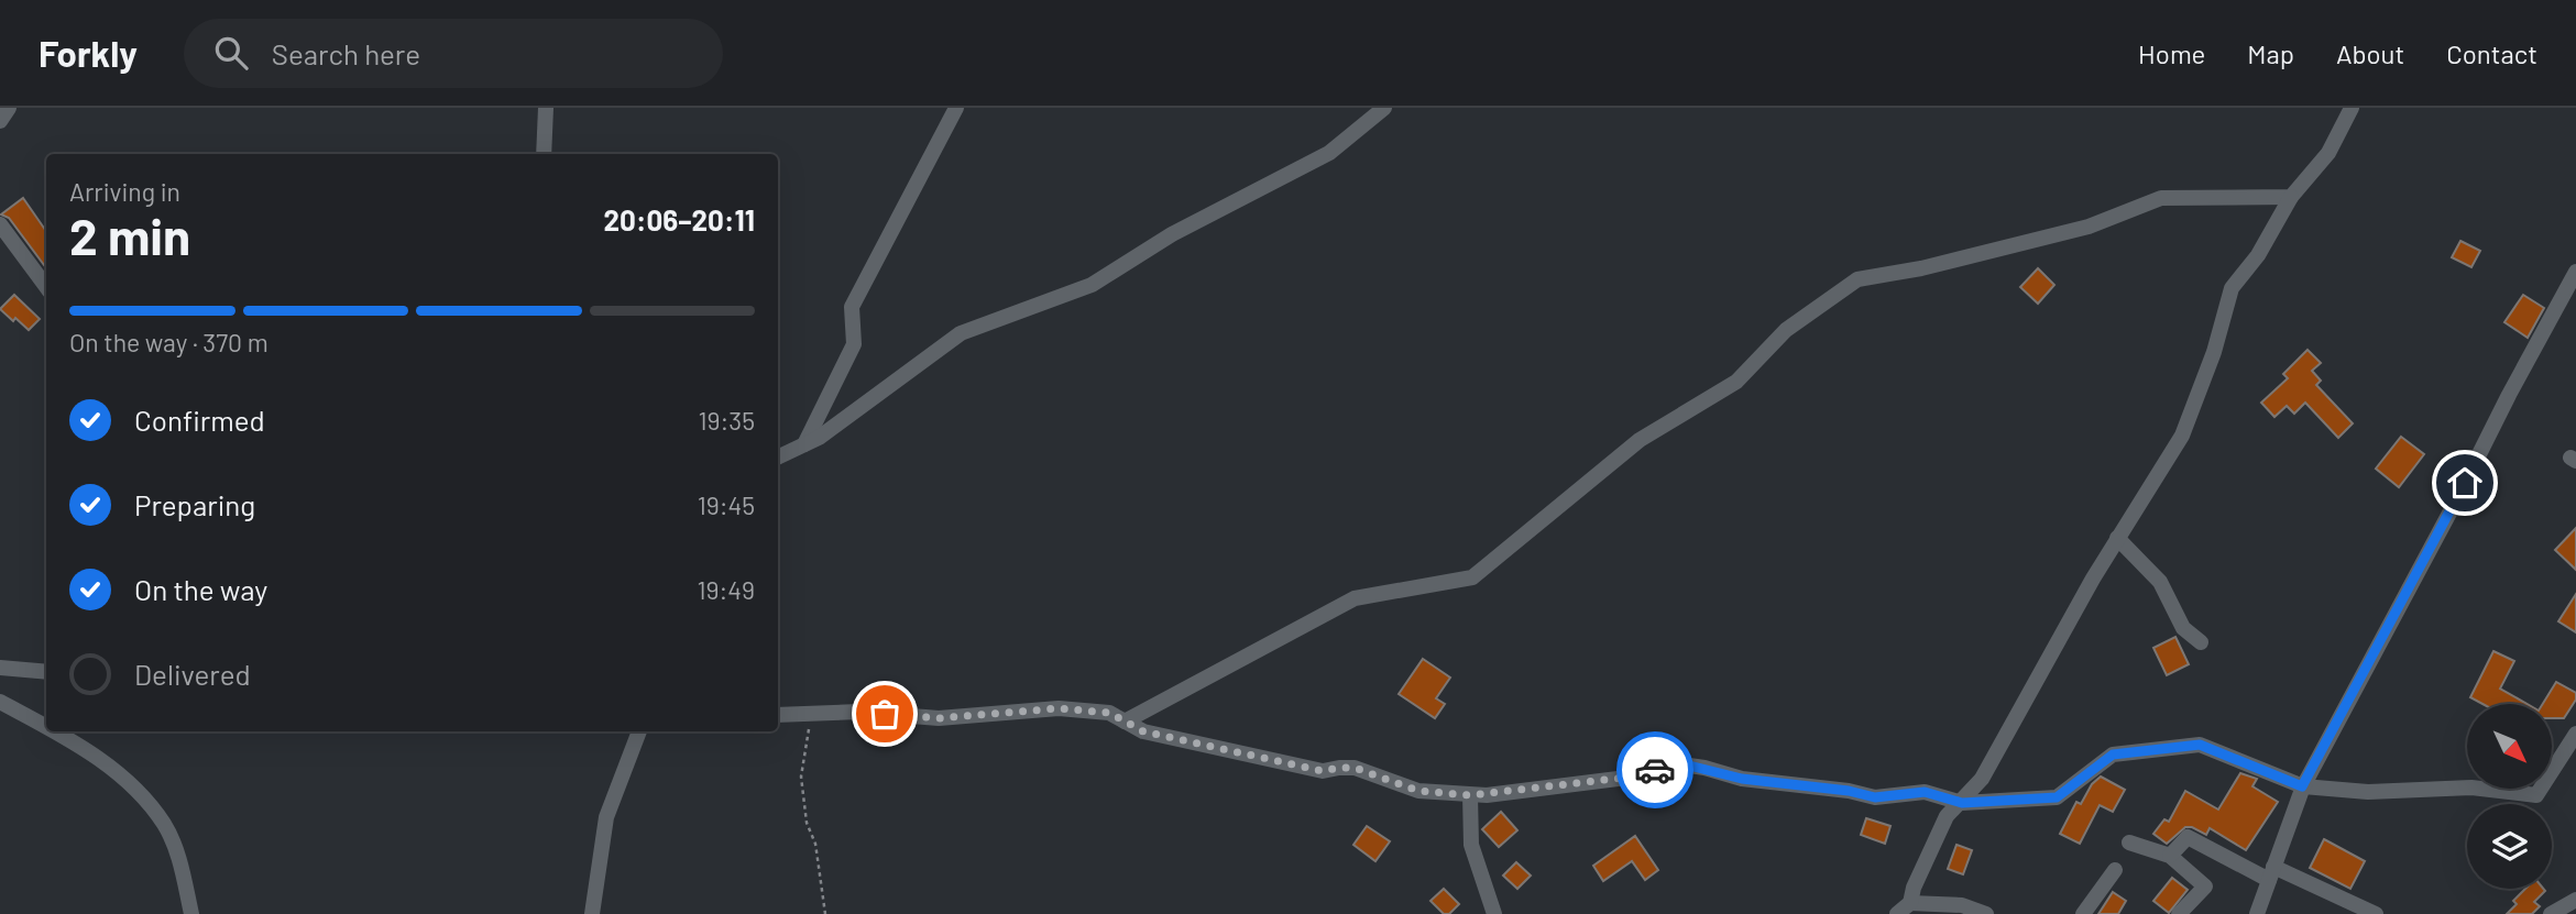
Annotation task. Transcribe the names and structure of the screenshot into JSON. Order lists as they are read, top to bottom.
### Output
{
  "north": "bottom right",
  "page": {
    "header": "Forkly",
    "search": "Search here",
    "nav": [
      "Home",
      "Map",
      "About",
      "Contact"
    ],
    "heading": ["2 min", "Arriving in", "20:06–20:11"],
    "bar": "On the way · 370 m",
    "list": [
      ["Confirmed", "19:35"],
      ["Preparing", "19:45"],
      ["On the way", "19:49"],
      "Delivered"
    ]
  }
}
